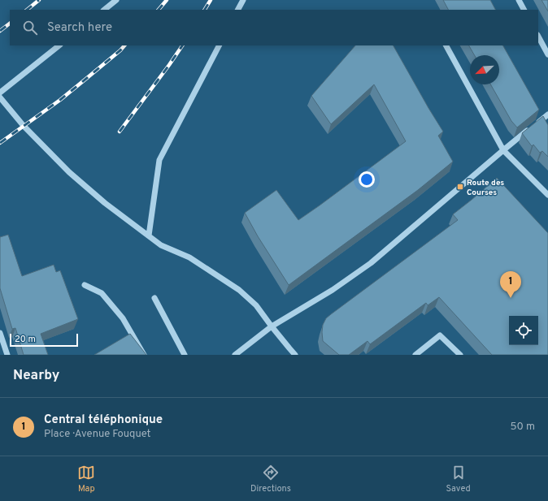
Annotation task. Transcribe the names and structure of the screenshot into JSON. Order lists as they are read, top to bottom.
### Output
{
  "places": {
    "transit": ["Route des Courses"]
  },
  "scale_bar": "20 m",
  "north": "bottom left",
  "page": {
    "search": "Search here",
    "pins": "1",
    "scale": "20 m",
    "heading": "Nearby",
    "list": [
      {
        "mark": "1",
        "name": "Central téléphonique",
        "note": "Place · Avenue Fouquet",
        "value": "50 m"
      }
    ],
    "nav": ["Map", "Directions", "Saved"]
  }
}
